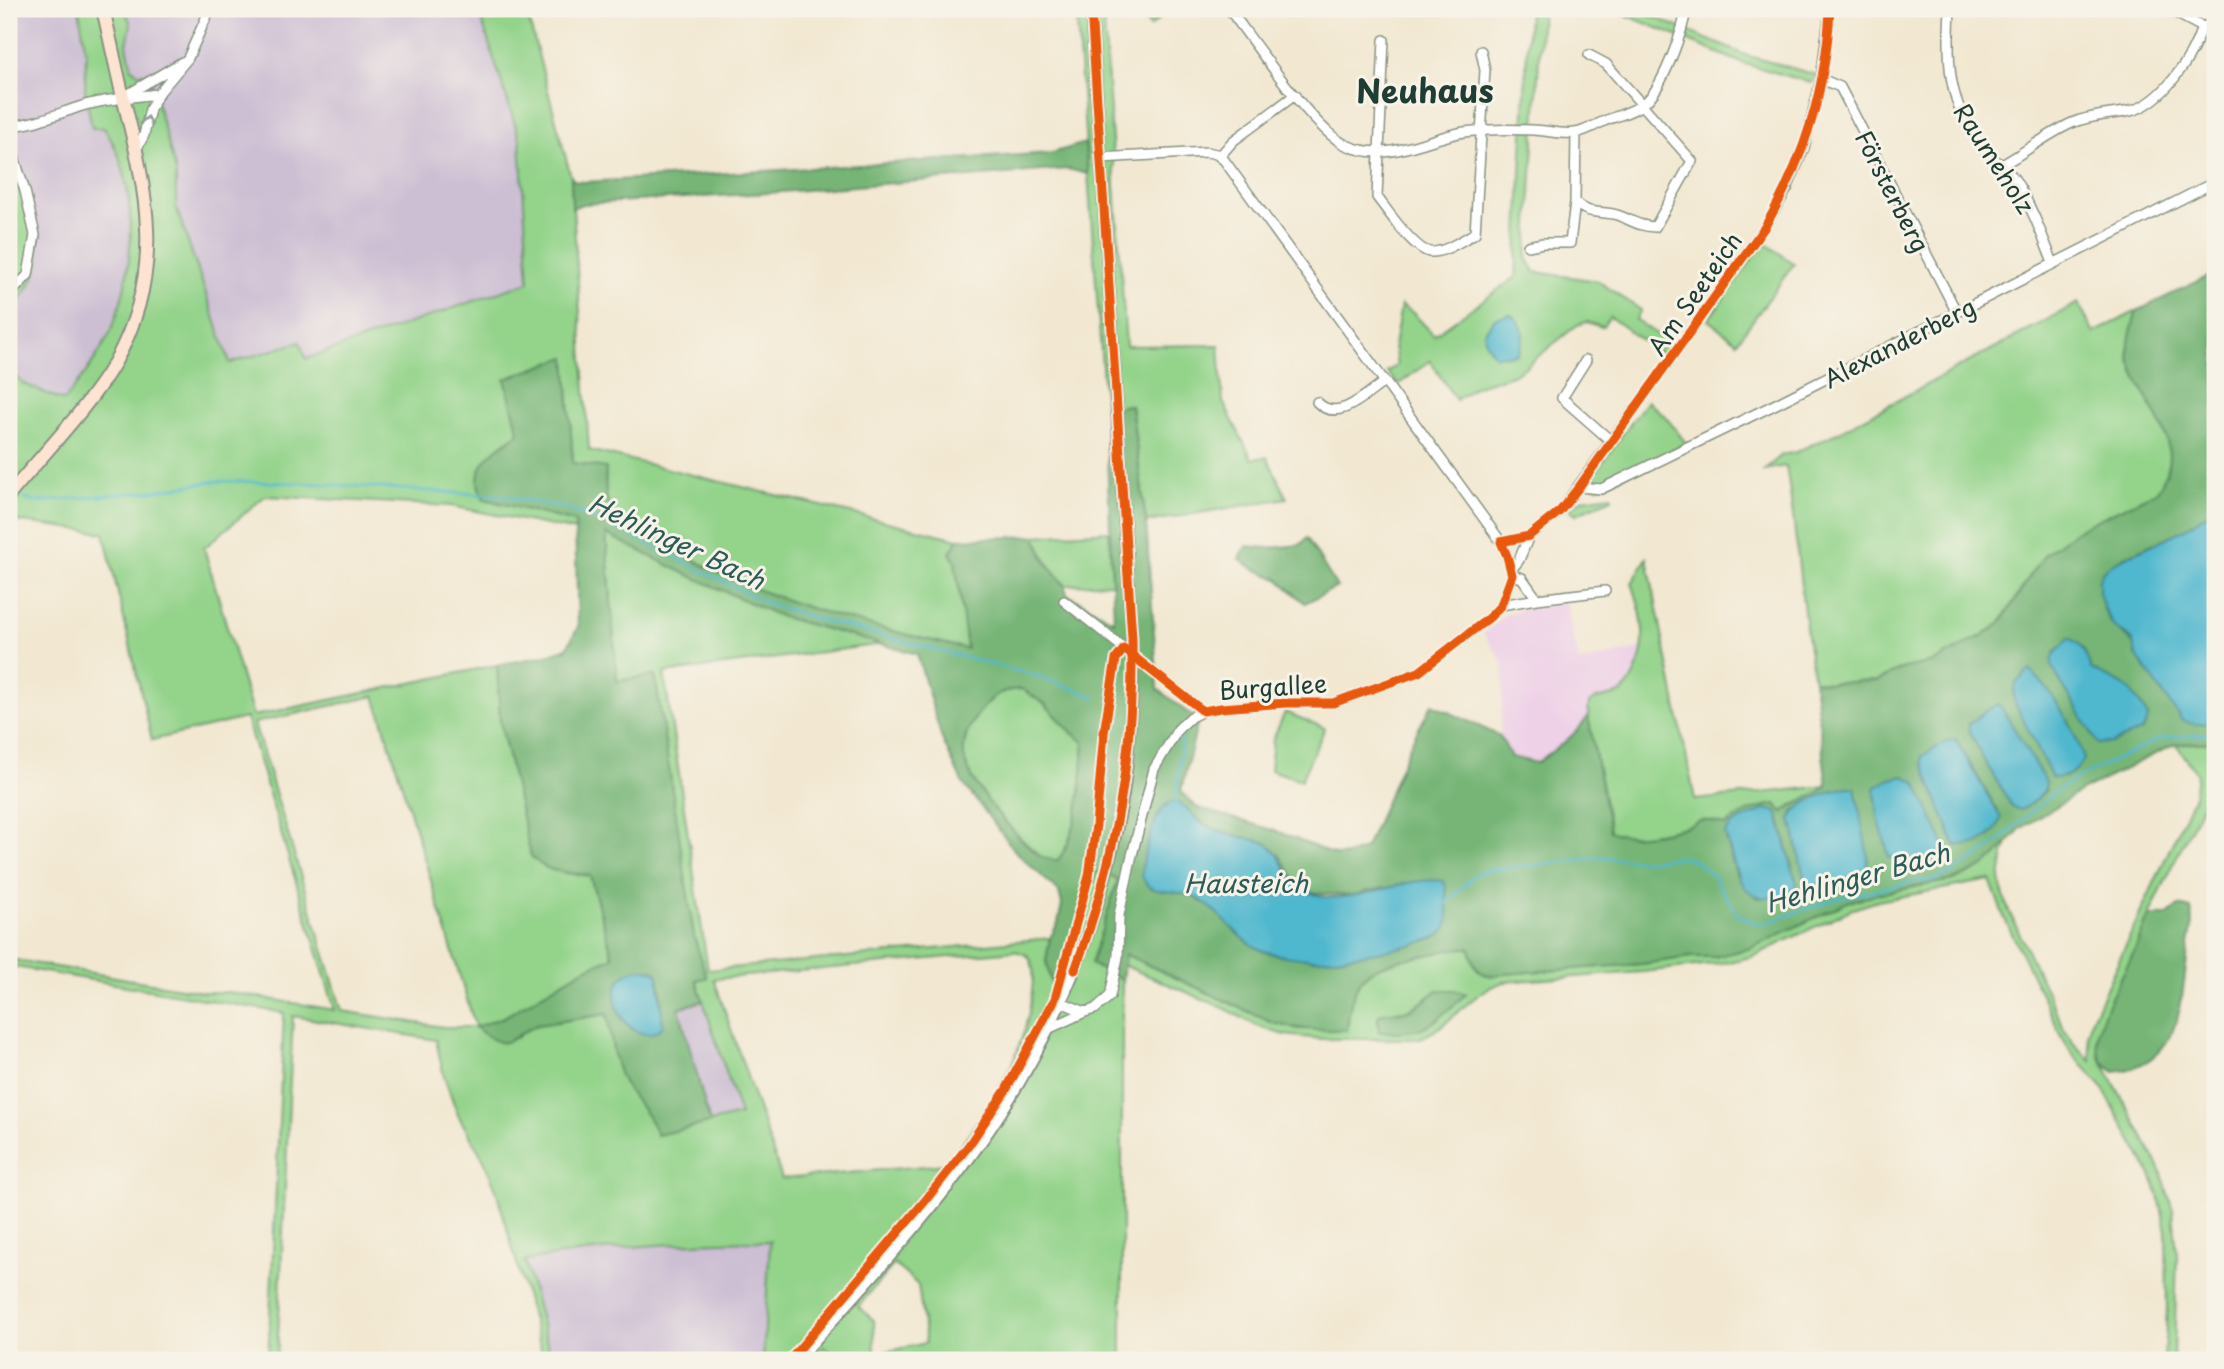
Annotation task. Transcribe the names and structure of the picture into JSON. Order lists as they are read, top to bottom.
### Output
{
  "streets": {
    "street": [
      "Raumeholz",
      "Försterberg",
      "Am Seeteich",
      "Alexanderberg",
      "Burgallee"
    ]
  },
  "crossings": [
    ["Raumeholz", "Alexanderberg"],
    ["Försterberg", "Am Seeteich"],
    ["Försterberg", "Alexanderberg"],
    ["Am Seeteich", "Alexanderberg"],
    ["Am Seeteich", "Burgallee"]
  ],
  "districts": ["Neuhaus"],
  "water": ["Hehlinger Bach", "Hausteich"]
}
